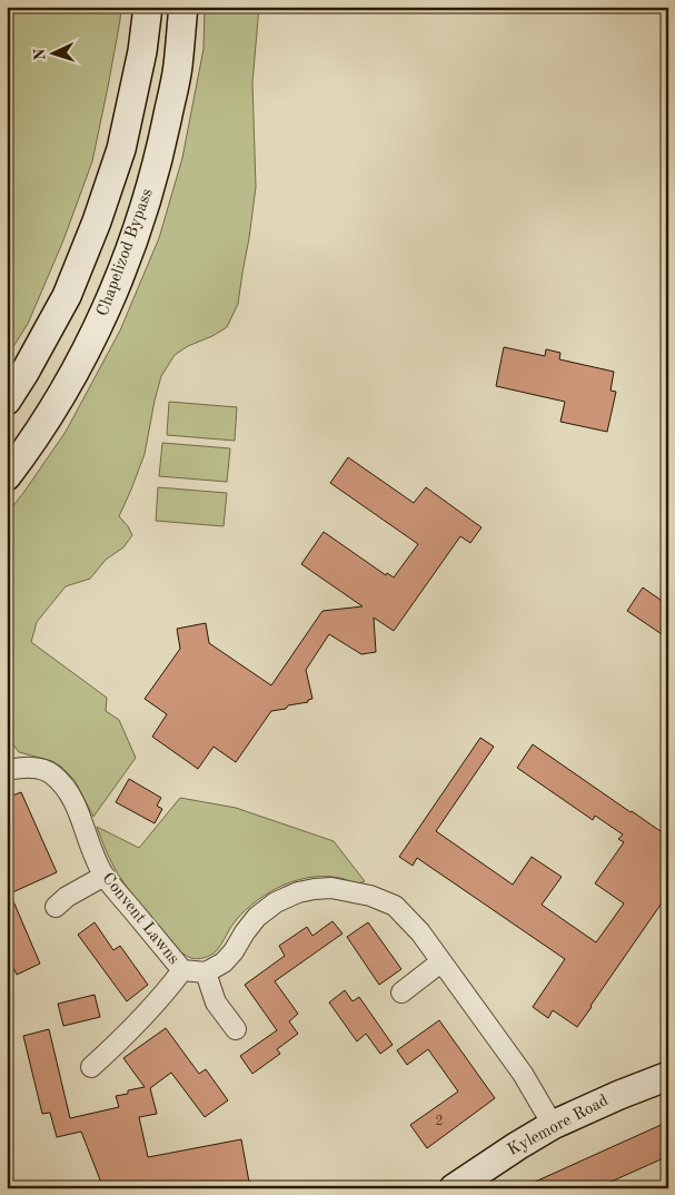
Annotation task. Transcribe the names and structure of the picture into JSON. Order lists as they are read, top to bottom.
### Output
{
  "streets": {
    "main road": ["Chapelizod Bypass", "Kylemore Road"],
    "street": ["Convent Lawns"]
  },
  "house_numbers": ["2"],
  "north": "left"
}
